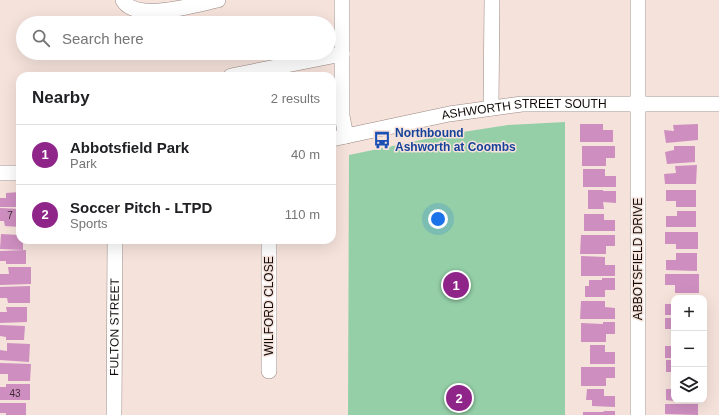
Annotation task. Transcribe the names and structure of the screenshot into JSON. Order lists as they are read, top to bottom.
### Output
{
  "streets": {
    "street": [
      "ASHWORTH STREET SOUTH",
      "ABBOTSFIELD DRIVE",
      "WILFORD CLOSE",
      "FULTON STREET"
    ]
  },
  "crossings": [
    ["ASHWORTH STREET SOUTH", "ABBOTSFIELD DRIVE"]
  ],
  "places": {
    "bus stop": ["Northbound Ashworth at Coombs"]
  },
  "house_numbers": ["7", "43"],
  "page": {
    "search": "Search here",
    "heading": ["Nearby", "2 results"],
    "list": [
      {
        "mark": "1",
        "name": "Abbotsfield Park",
        "note": "Park",
        "value": "40 m"
      },
      {
        "mark": "2",
        "name": "Soccer Pitch - LTPD",
        "note": "Sports",
        "value": "110 m"
      }
    ],
    "pins": ["1", "2"],
    "map_buttons": ["+", "−"]
  }
}
